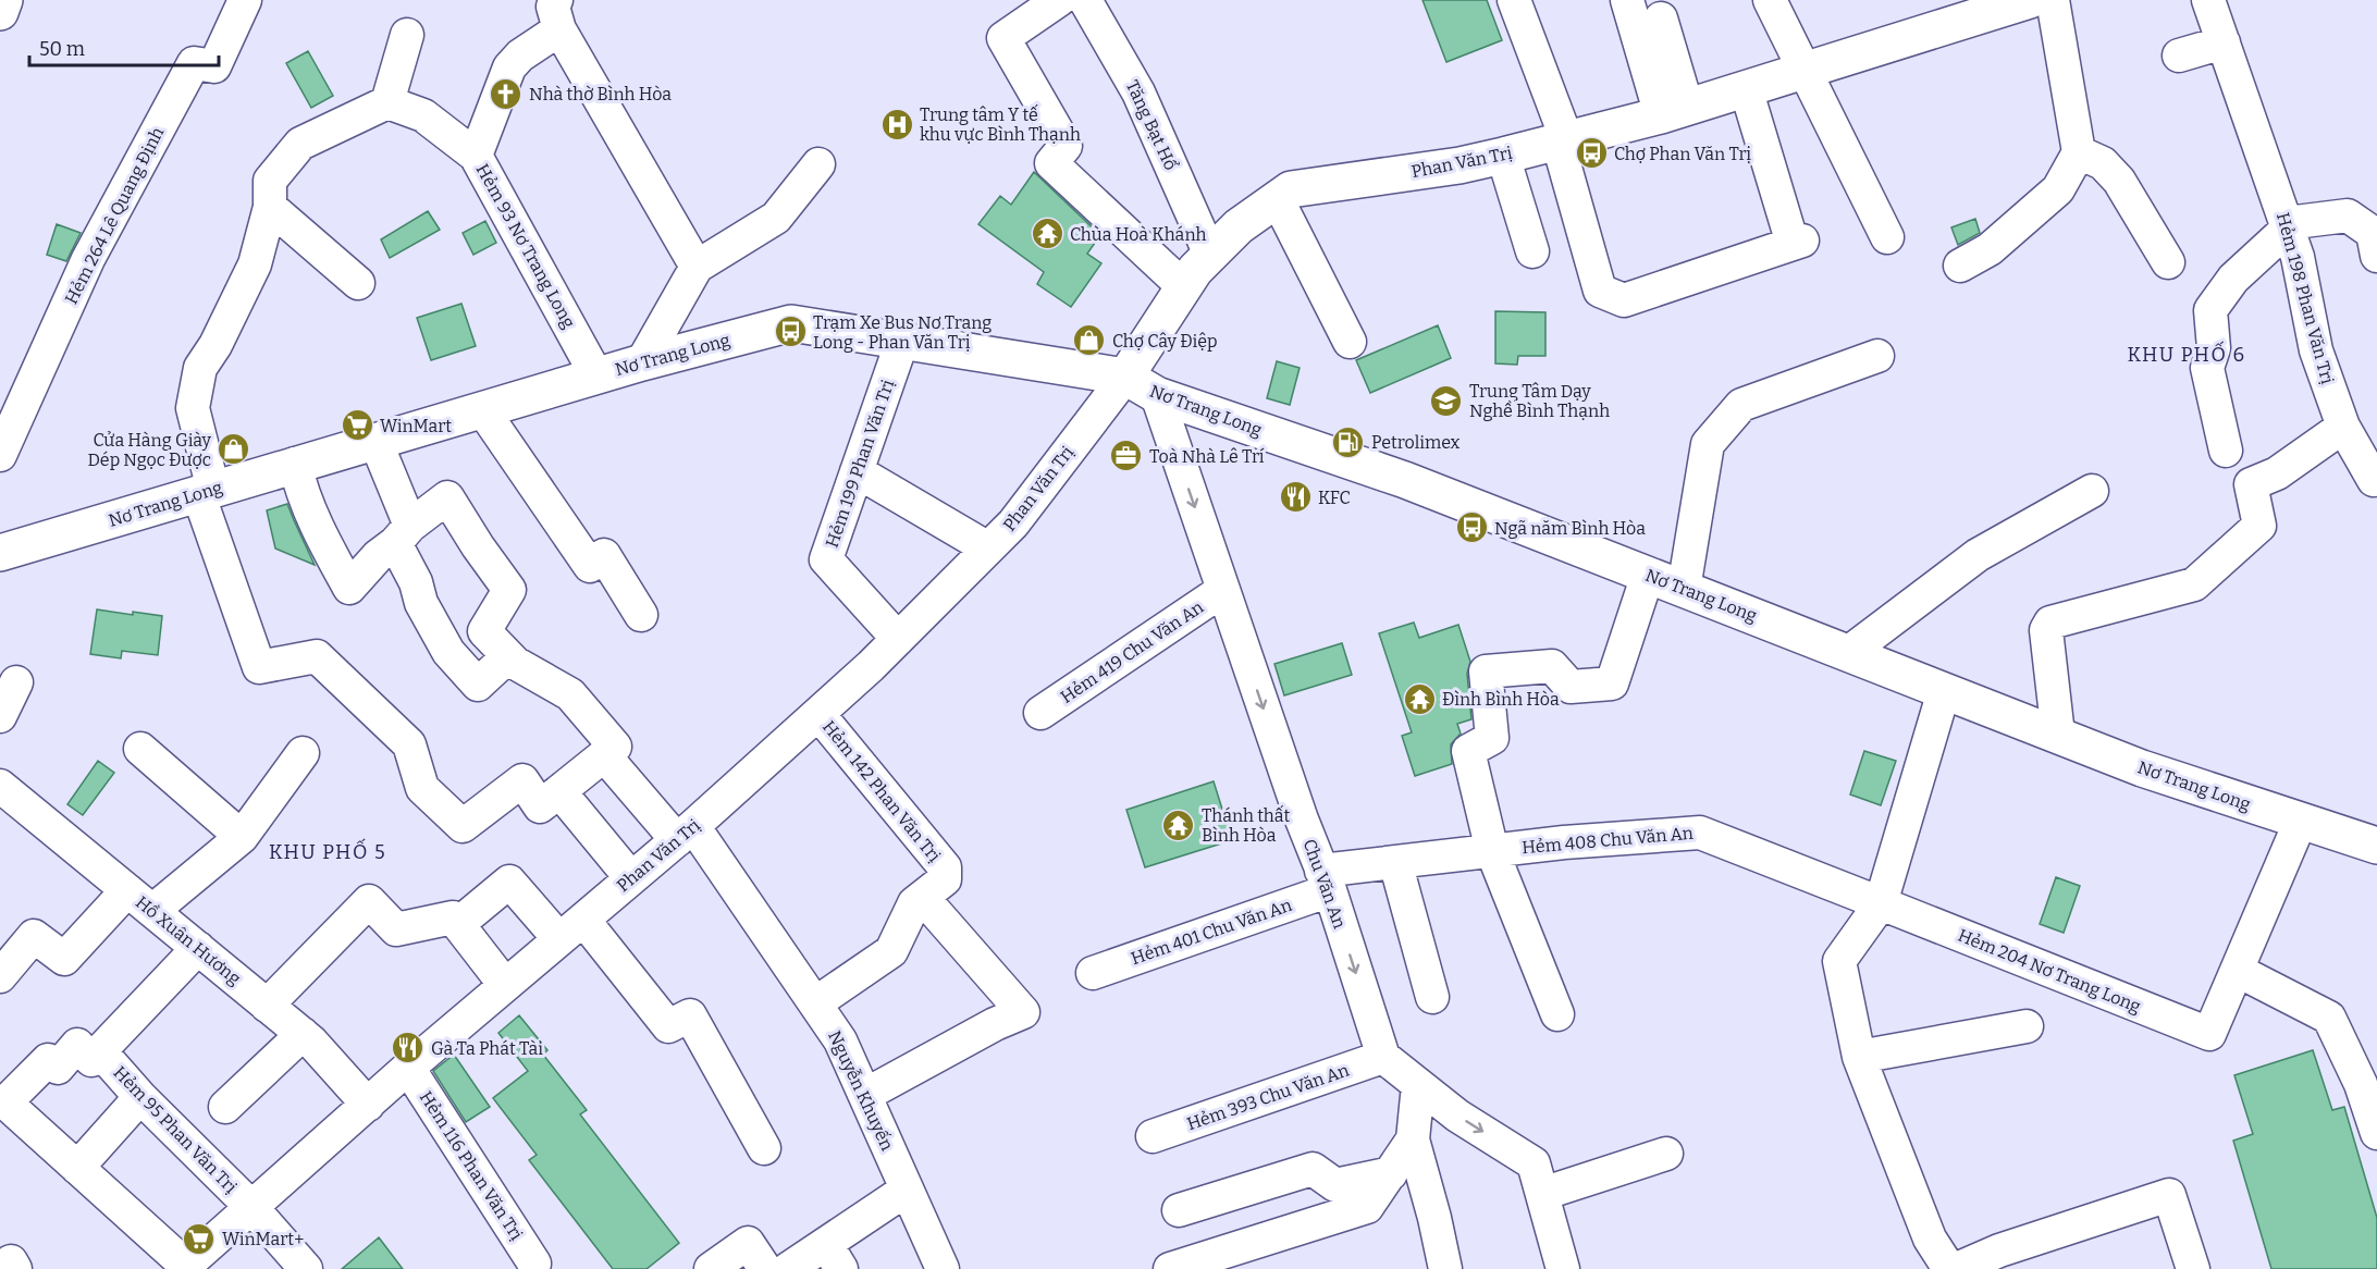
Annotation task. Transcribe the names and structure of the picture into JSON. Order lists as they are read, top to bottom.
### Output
{
  "streets": {
    "main road": ["Phan Văn Trị", "Nơ Trang Long"],
    "street": [
      "Tăng Bạt Hổ",
      "Hẻm 264 Lê Quang Định",
      "Hẻm 93 Nơ Trang Long",
      "Hẻm 198 Phan Văn Trị",
      "Hẻm 199 Phan Văn Trị",
      "Hẻm 419 Chu Văn An",
      "Hẻm 142 Phan Văn Trị",
      "Hẻm 408 Chu Văn An",
      "Chu Văn An",
      "Hẻm 401 Chu Văn An",
      "Hồ Xuân Hương",
      "Hẻm 204 Nơ Trang Long",
      "Nguyễn Khuyến",
      "Hẻm 393 Chu Văn An",
      "Hẻm 95 Phan Văn Trị",
      "Hẻm 116 Phan Văn Trị"
    ]
  },
  "crossings": [
    ["Tăng Bạt Hổ", "Phan Văn Trị"],
    ["Phan Văn Trị", "Nơ Trang Long"],
    ["Phan Văn Trị", "Hẻm 199 Phan Văn Trị"],
    ["Phan Văn Trị", "Hẻm 142 Phan Văn Trị"],
    ["Phan Văn Trị", "Hồ Xuân Hương"],
    ["Phan Văn Trị", "Nguyễn Khuyến"],
    ["Phan Văn Trị", "Hẻm 95 Phan Văn Trị"],
    ["Phan Văn Trị", "Hẻm 116 Phan Văn Trị"],
    ["Hẻm 93 Nơ Trang Long", "Nơ Trang Long"],
    ["Nơ Trang Long", "Hẻm 199 Phan Văn Trị"],
    ["Nơ Trang Long", "Chu Văn An"],
    ["Nơ Trang Long", "Hẻm 204 Nơ Trang Long"],
    ["Hẻm 419 Chu Văn An", "Chu Văn An"],
    ["Hẻm 408 Chu Văn An", "Chu Văn An"],
    ["Hẻm 408 Chu Văn An", "Hẻm 401 Chu Văn An"],
    ["Hẻm 408 Chu Văn An", "Hẻm 204 Nơ Trang Long"],
    ["Chu Văn An", "Hẻm 401 Chu Văn An"],
    ["Chu Văn An", "Hẻm 393 Chu Văn An"]
  ],
  "districts": ["KHU PHỐ 6", "KHU PHỐ 5"],
  "places": {
    "church": ["Nhà thờ Bình Hòa"],
    "hospital": ["Trung tâm Y tế khu vực Bình Thạnh"],
    "bus stop": ["Chợ Phan Văn Trị", "Trạm Xe Bus Nơ Trang Long - Phan Văn Trị", "Ngã năm Bình Hòa"],
    "temple": ["Chùa Hoà Khánh", "Đình Bình Hòa", "Thánh thất Bình Hòa"],
    "shop": ["Chợ Cây Điệp", "Cửa Hàng Giày Dép Ngọc Được"],
    "school or university": ["Trung Tâm Dạy Nghề Bình Thạnh"],
    "supermarket": ["WinMart", "WinMart+"],
    "fuel station": ["Petrolimex"],
    "office": ["Toà Nhà Lê Trí"],
    "restaurant": ["KFC", "Gà Ta Phát Tài"]
  },
  "scale_bar": "50 m"
}
